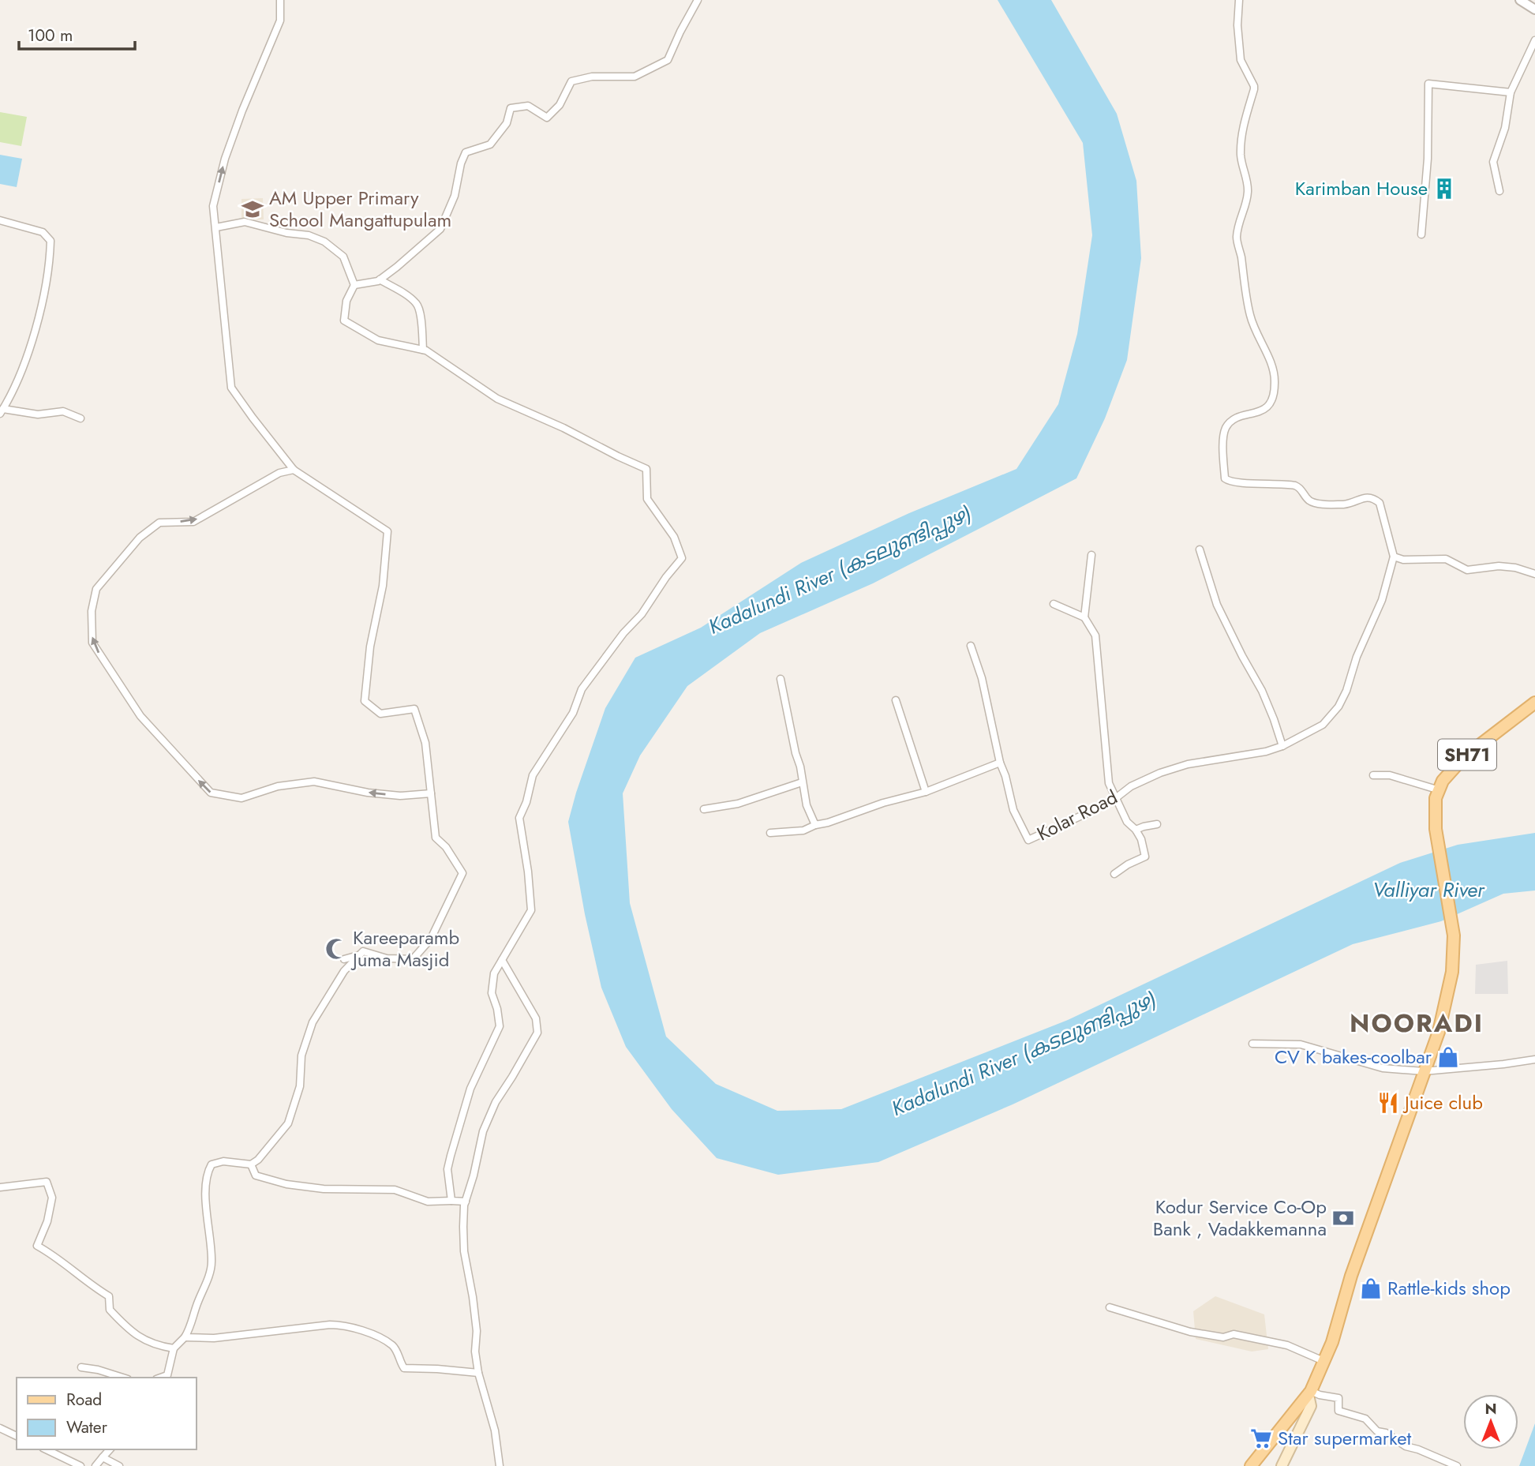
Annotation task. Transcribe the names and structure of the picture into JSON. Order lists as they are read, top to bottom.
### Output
{
  "streets": {
    "main road": ["SH71"],
    "street": ["Kolar Road"]
  },
  "districts": ["NOORADI"],
  "water": ["Kadalundi River (കടലുണ്ടിപ്പുഴ)", "Valliyar River"],
  "places": {
    "building": ["Karimban House"],
    "school or university": ["AM Upper Primary School Mangattupulam"],
    "mosque": ["Kareeparamb Juma Masjid"],
    "shop": ["CV K bakes-coolbar", "Rattle-kids shop"],
    "restaurant": ["Juice club"],
    "bank": ["Kodur Service Co-Op Bank , Vadakkemanna"],
    "supermarket": ["Star supermarket"]
  },
  "legend": ["Road", "Water"],
  "scale_bar": "100 m",
  "north": "top"
}
